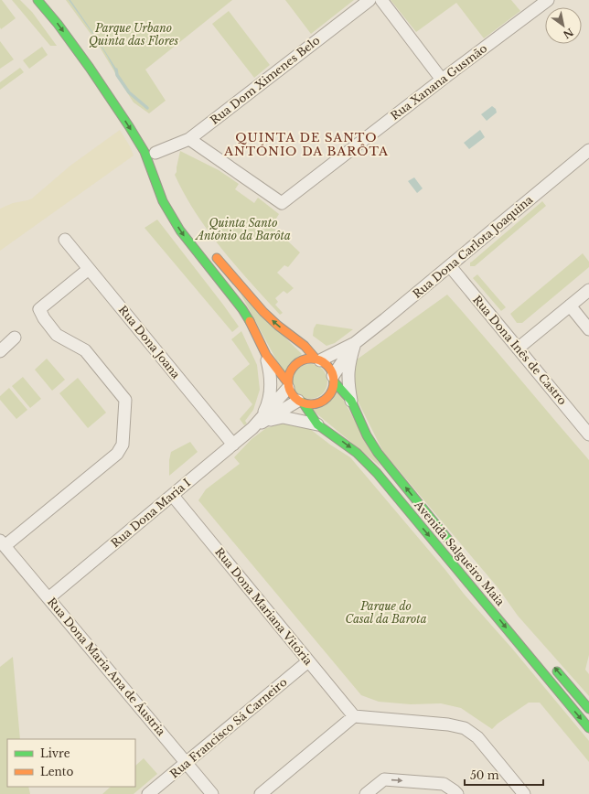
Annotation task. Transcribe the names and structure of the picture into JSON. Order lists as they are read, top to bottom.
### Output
{
  "streets": {
    "street": [
      "Rua Dom Ximenes Belo",
      "Rua Xanana Gusmão",
      "Rua Dona Carlota Joaquina",
      "Rua Dona Joana",
      "Rua Dona Inês de Castro",
      "Rua Dona Maria I",
      "Avenida Salgueiro Maia",
      "Rua Dona Mariana Vitória",
      "Rua Dona Maria Ana de Áustria",
      "Rua Francisco Sá Carneiro"
    ]
  },
  "crossings": [
    ["Rua Dom Ximenes Belo", "Rua Xanana Gusmão"],
    ["Rua Dona Carlota Joaquina", "Rua Dona Inês de Castro"],
    ["Rua Dona Carlota Joaquina", "Rua Dona Maria I"],
    ["Rua Dona Carlota Joaquina", "Avenida Salgueiro Maia"],
    ["Rua Dona Joana", "Rua Dona Maria I"],
    ["Rua Dona Maria I", "Avenida Salgueiro Maia"],
    ["Rua Dona Maria I", "Rua Dona Mariana Vitória"],
    ["Rua Dona Maria I", "Rua Dona Maria Ana de Áustria"],
    ["Rua Dona Mariana Vitória", "Rua Francisco Sá Carneiro"],
    ["Rua Dona Maria Ana de Áustria", "Rua Francisco Sá Carneiro"]
  ],
  "districts": ["QUINTA DE SANTO ANTÓNIO DA BARÔTA"],
  "parks": ["Parque Urbano Quinta das Flores", "Quinta Santo António da Barôta", "Parque do Casal da Barota"],
  "legend": ["Livre", "Lento"],
  "scale_bar": "50 m",
  "north": "bottom right"
}
